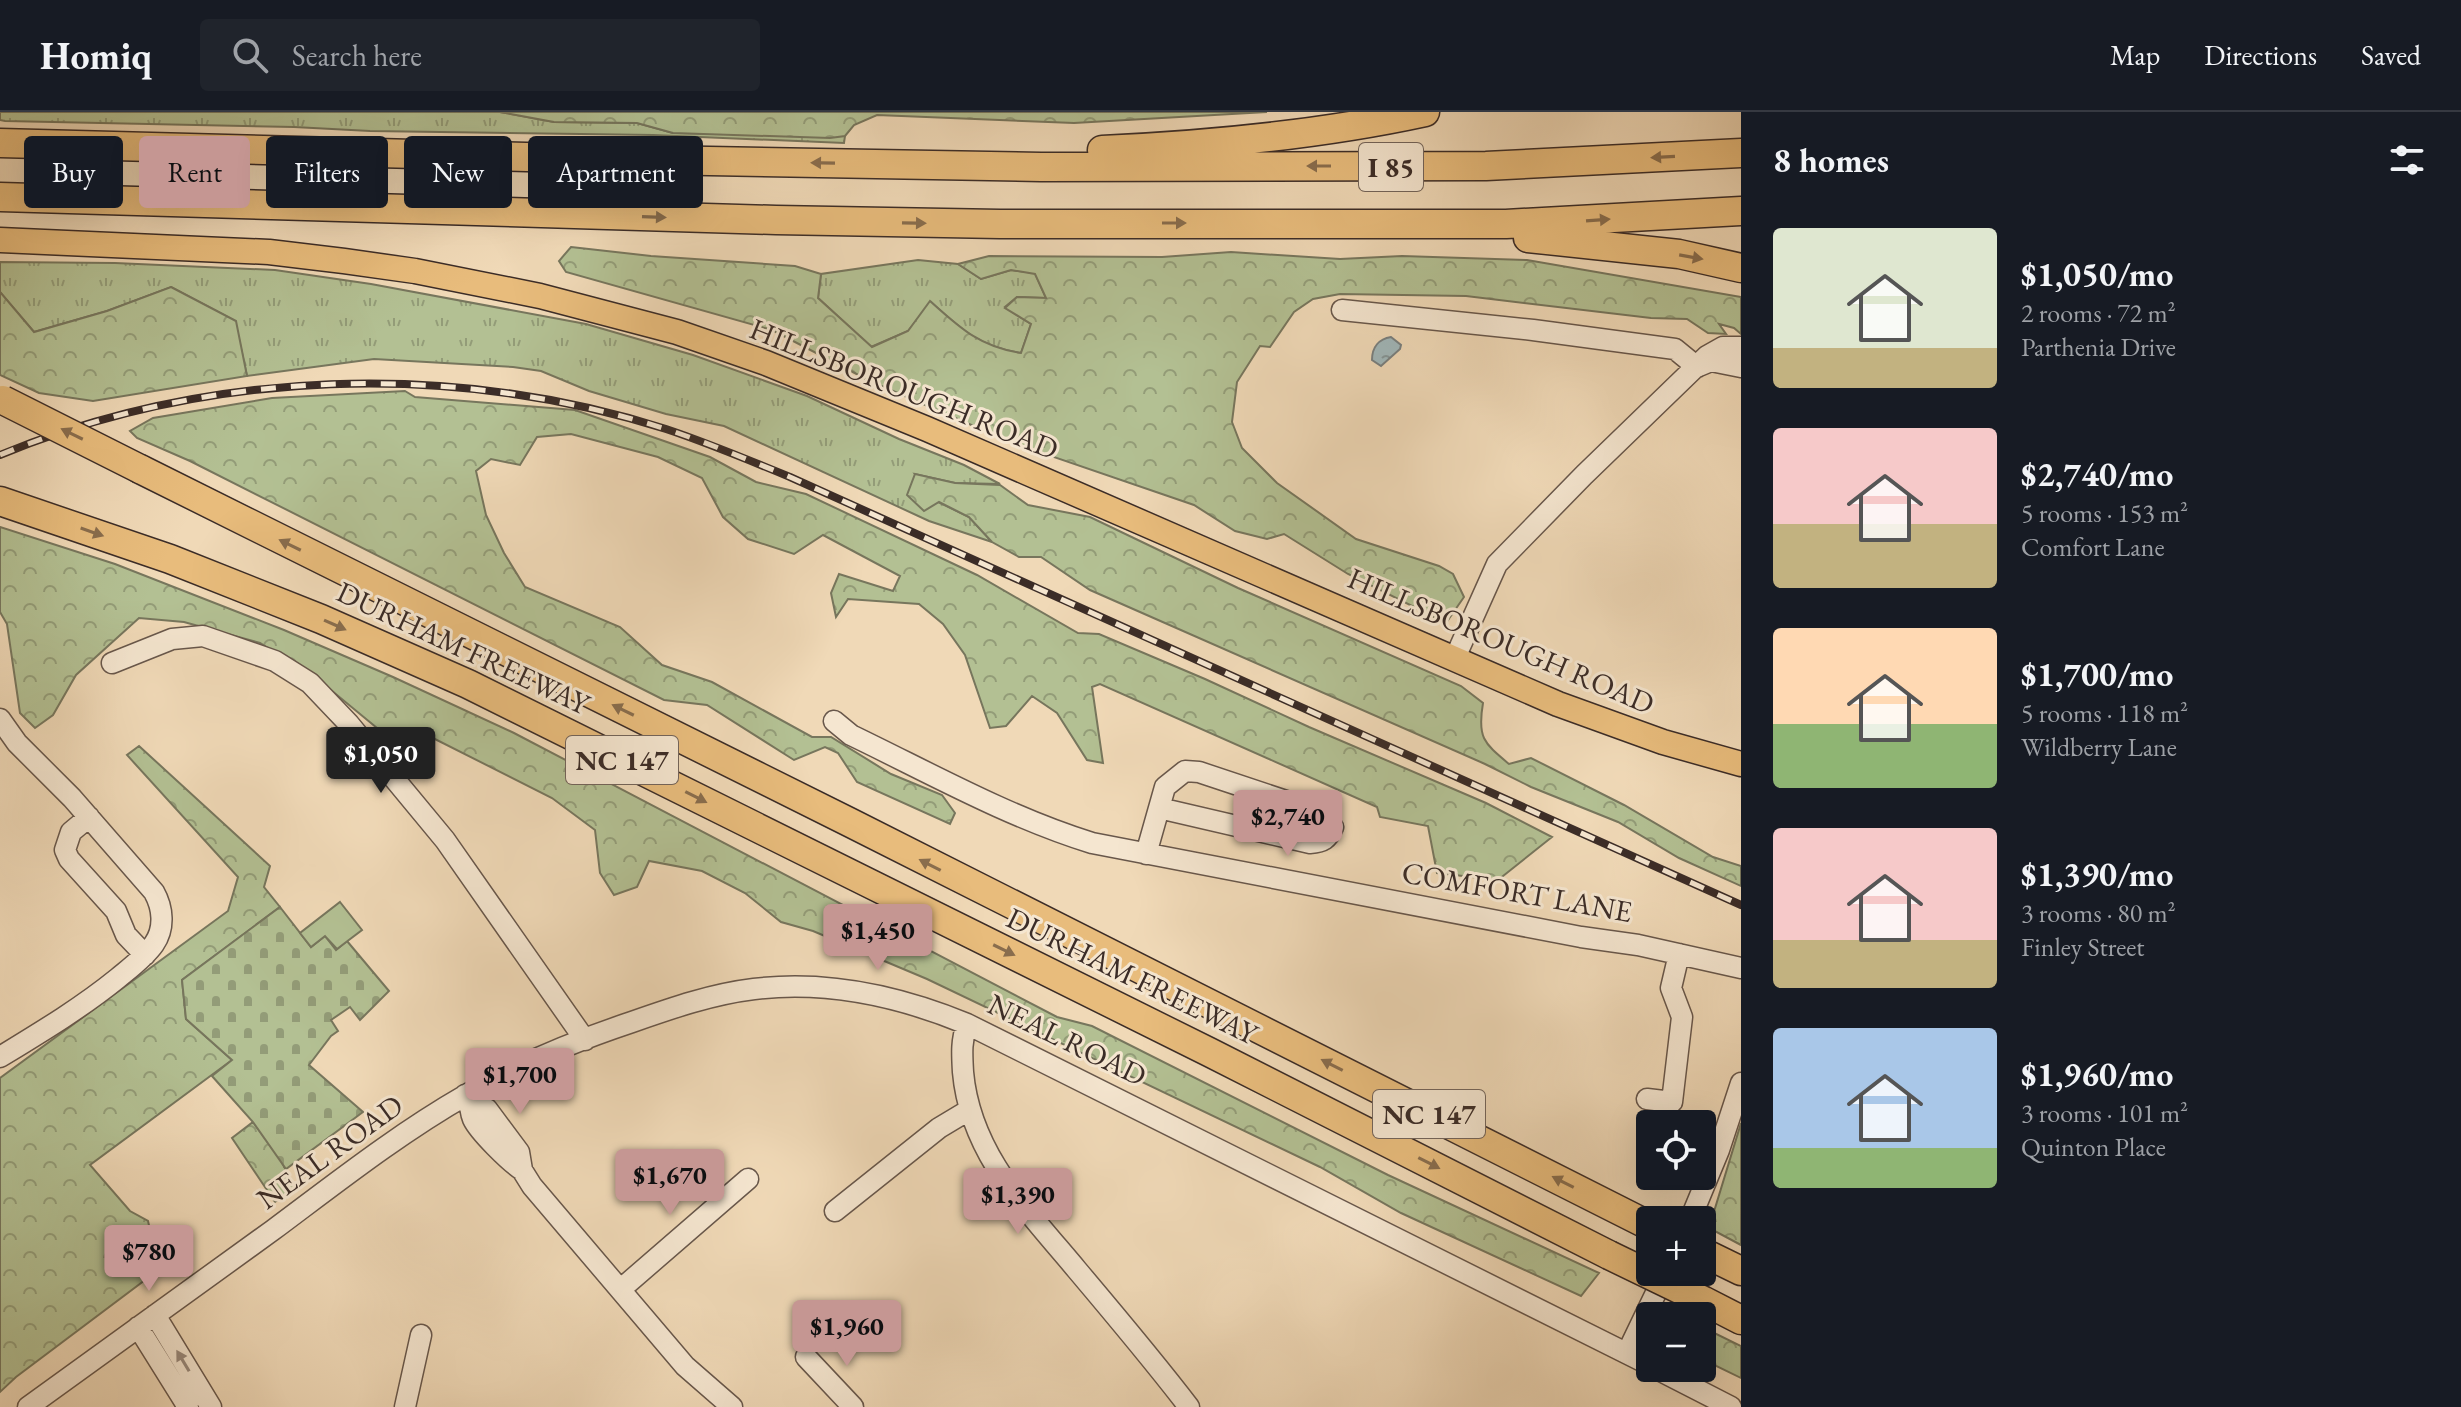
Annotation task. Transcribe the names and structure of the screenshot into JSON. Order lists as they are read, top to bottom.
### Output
{
  "streets": {
    "highway": ["I 85", "DURHAM FREEWAY", "NC 147"],
    "main road": ["HILLSBOROUGH ROAD"],
    "street": ["COMFORT LANE", "NEAL ROAD"]
  },
  "page": {
    "header": "Homiq",
    "search": "Search here",
    "nav": ["Map", "Directions", "Saved"],
    "heading": "8 homes",
    "chip": [
      "Buy",
      "Rent",
      "Filters",
      "New",
      "Apartment"
    ],
    "list": [
      {
        "name": "$1,050/mo",
        "note": "2 rooms · 72 m² · Parthenia Drive"
      },
      {
        "name": "$2,740/mo",
        "note": "5 rooms · 153 m² · Comfort Lane"
      },
      {
        "name": "$1,700/mo",
        "note": "5 rooms · 118 m² · Wildberry Lane"
      },
      {
        "name": "$1,390/mo",
        "note": "3 rooms · 80 m² · Finley Street"
      },
      {
        "name": "$1,960/mo",
        "note": "3 rooms · 101 m² · Quinton Place"
      }
    ],
    "price": [
      "$1,050",
      "$2,740",
      "$1,450",
      "$1,700",
      "$1,670",
      "$1,390",
      "$780",
      "$1,960"
    ],
    "map_buttons": ["+", "−"]
  }
}
